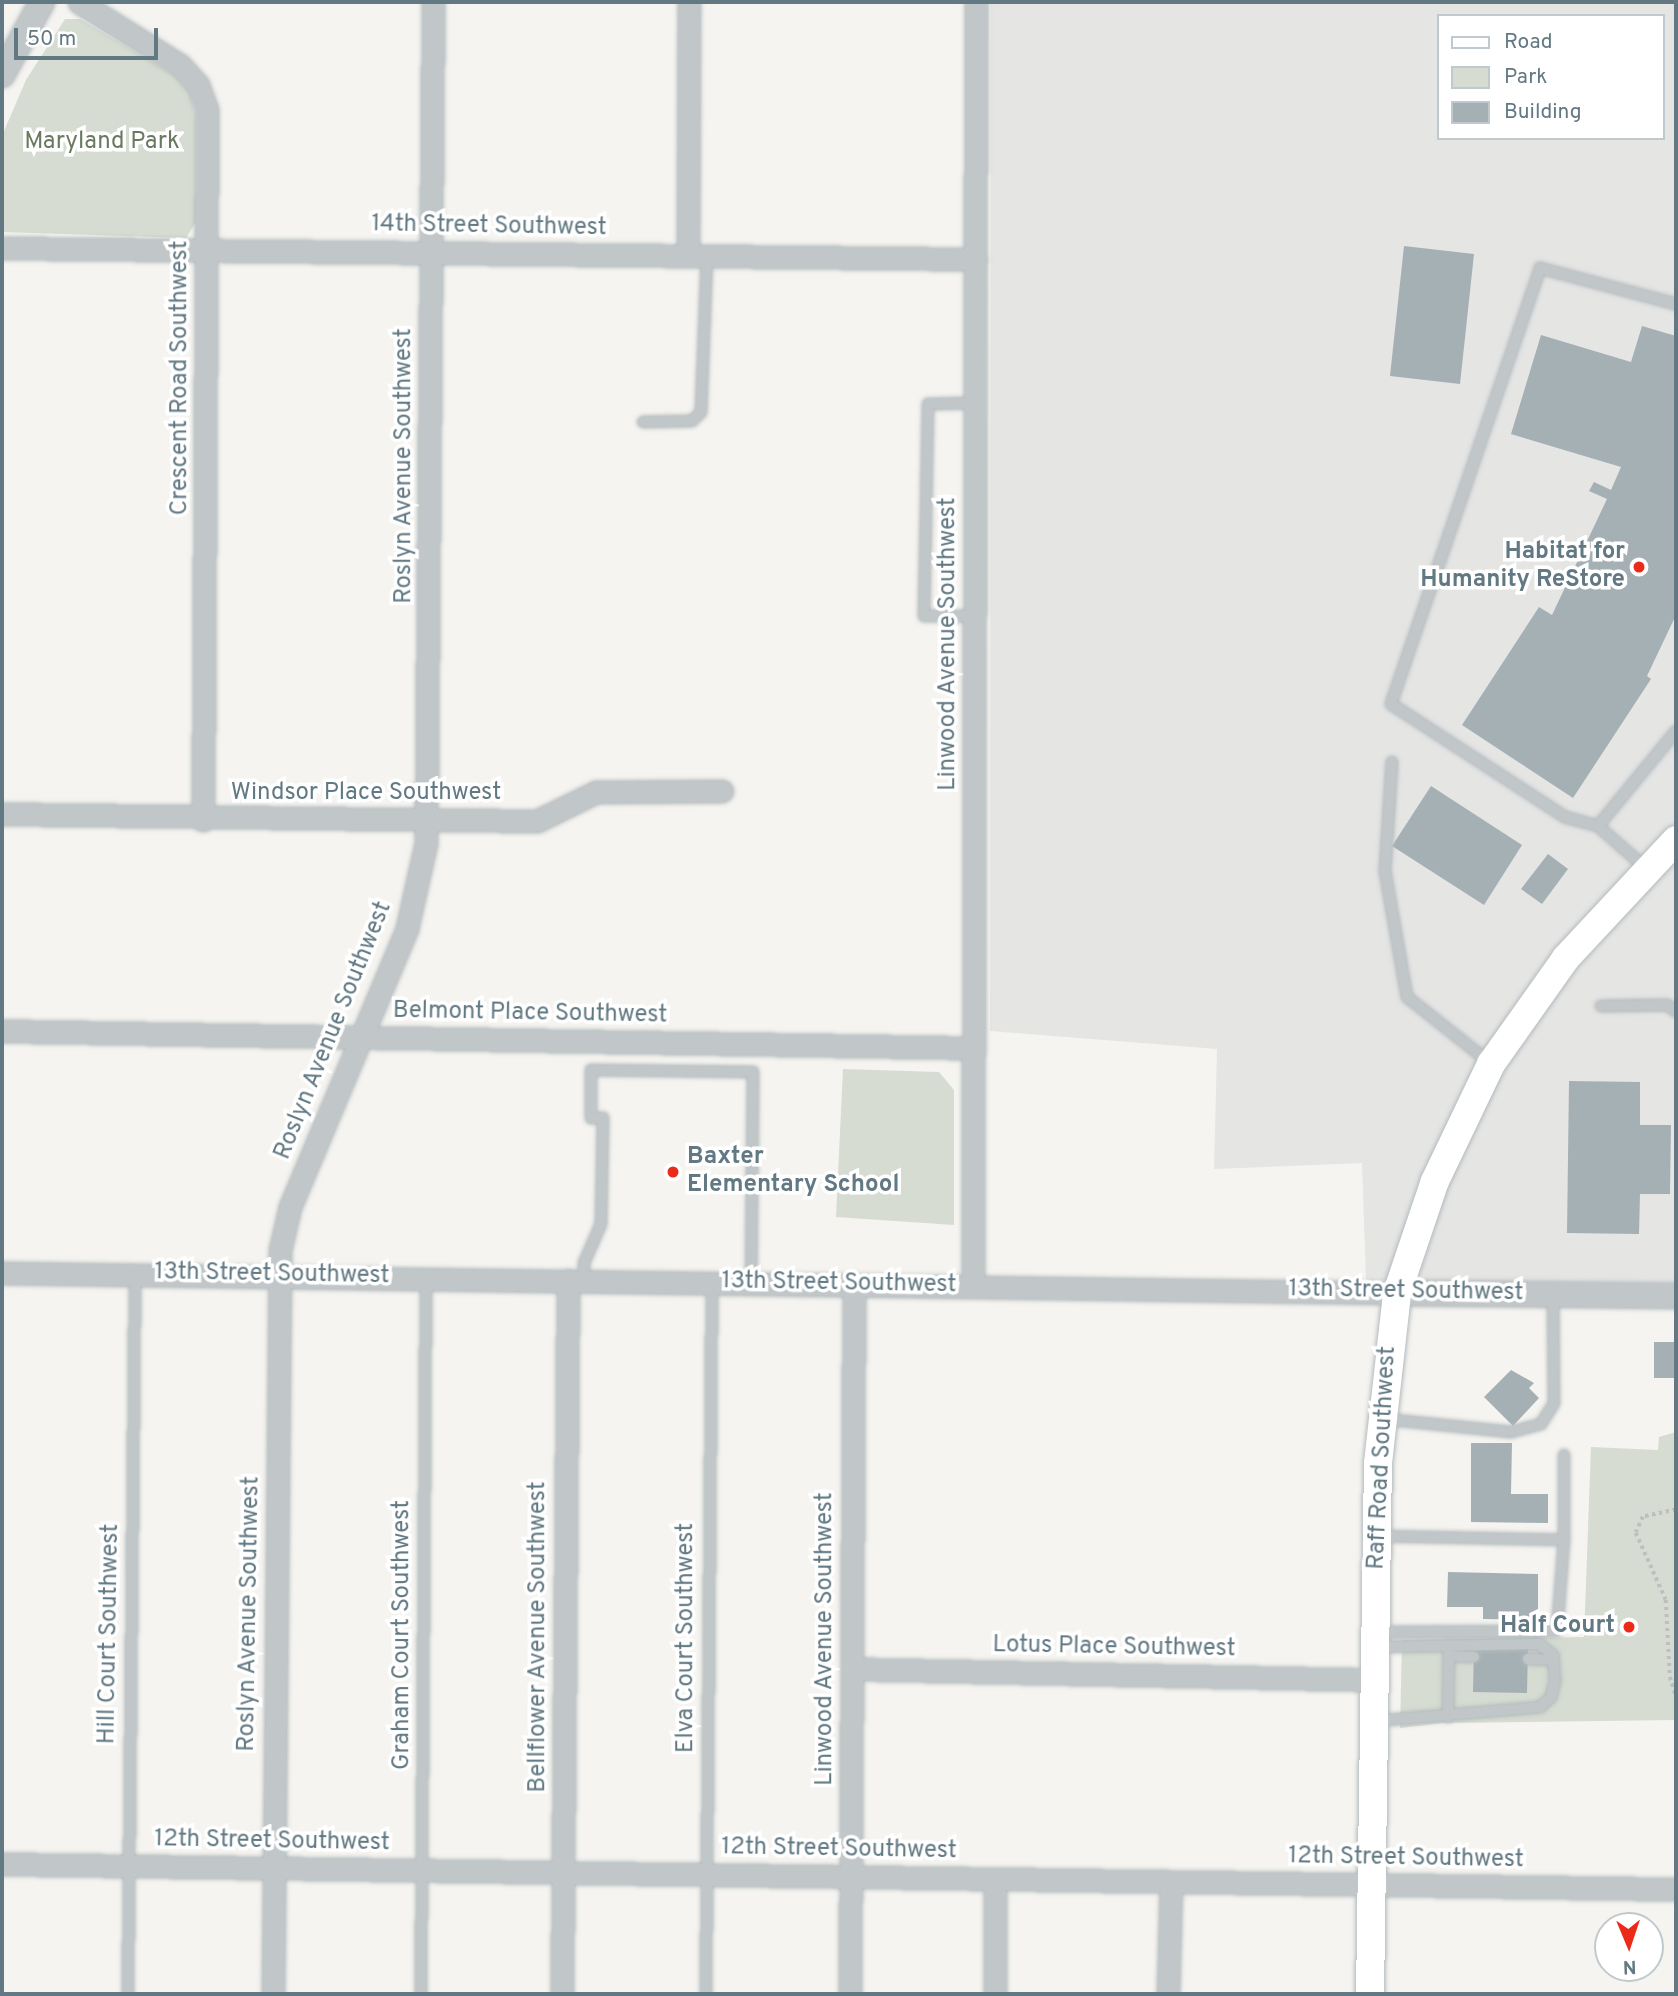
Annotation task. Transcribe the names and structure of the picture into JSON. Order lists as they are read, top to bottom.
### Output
{
  "streets": {
    "main road": ["Raff Road Southwest"],
    "street": [
      "14th Street Southwest",
      "Crescent Road Southwest",
      "Roslyn Avenue Southwest",
      "Linwood Avenue Southwest",
      "Windsor Place Southwest",
      "Belmont Place Southwest",
      "13th Street Southwest",
      "Bellflower Avenue Southwest",
      "Lotus Place Southwest",
      "12th Street Southwest"
    ],
    "lane": ["Hill Court Southwest", "Graham Court Southwest", "Elva Court Southwest"]
  },
  "crossings": [
    ["14th Street Southwest", "Crescent Road Southwest"],
    ["14th Street Southwest", "Roslyn Avenue Southwest"],
    ["14th Street Southwest", "Linwood Avenue Southwest"],
    ["Crescent Road Southwest", "Windsor Place Southwest"],
    ["Roslyn Avenue Southwest", "Windsor Place Southwest"],
    ["Roslyn Avenue Southwest", "Belmont Place Southwest"],
    ["Roslyn Avenue Southwest", "13th Street Southwest"],
    ["Roslyn Avenue Southwest", "12th Street Southwest"],
    ["Linwood Avenue Southwest", "Belmont Place Southwest"],
    ["Linwood Avenue Southwest", "13th Street Southwest"],
    ["Linwood Avenue Southwest", "Lotus Place Southwest"],
    ["Linwood Avenue Southwest", "12th Street Southwest"],
    ["13th Street Southwest", "Raff Road Southwest"],
    ["13th Street Southwest", "Hill Court Southwest"],
    ["13th Street Southwest", "Graham Court Southwest"],
    ["13th Street Southwest", "Bellflower Avenue Southwest"],
    ["13th Street Southwest", "Elva Court Southwest"],
    ["Raff Road Southwest", "Lotus Place Southwest"],
    ["Raff Road Southwest", "12th Street Southwest"],
    ["Hill Court Southwest", "12th Street Southwest"],
    ["Graham Court Southwest", "12th Street Southwest"],
    ["Bellflower Avenue Southwest", "12th Street Southwest"],
    ["Elva Court Southwest", "12th Street Southwest"]
  ],
  "parks": ["Maryland Park"],
  "places": ["Habitat for Humanity ReStore", "Baxter Elementary School", "Half Court"],
  "legend": ["Road", "Park", "Building"],
  "scale_bar": "50 m",
  "north": "bottom"
}
